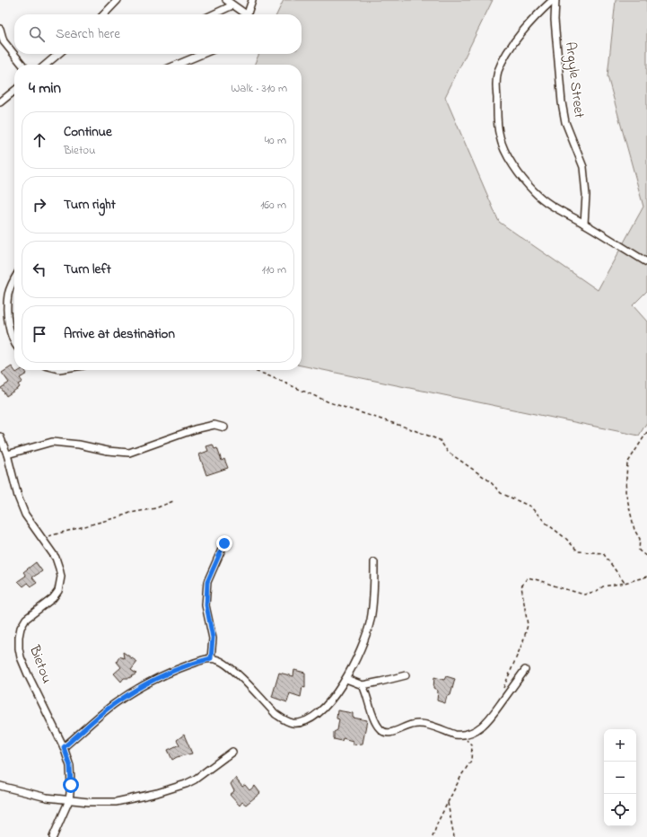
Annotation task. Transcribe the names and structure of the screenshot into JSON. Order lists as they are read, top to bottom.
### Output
{
  "streets": {
    "street": ["Argyle Street", "Bietou"]
  },
  "page": {
    "search": "Search here",
    "heading": ["4 min", "Walk · 310 m"],
    "list": [
      ["Continue", "Bietou", "40 m"],
      ["Turn right", "160 m"],
      ["Turn left", "110 m"],
      "Arrive at destination"
    ],
    "map_buttons": ["+", "−"]
  }
}
